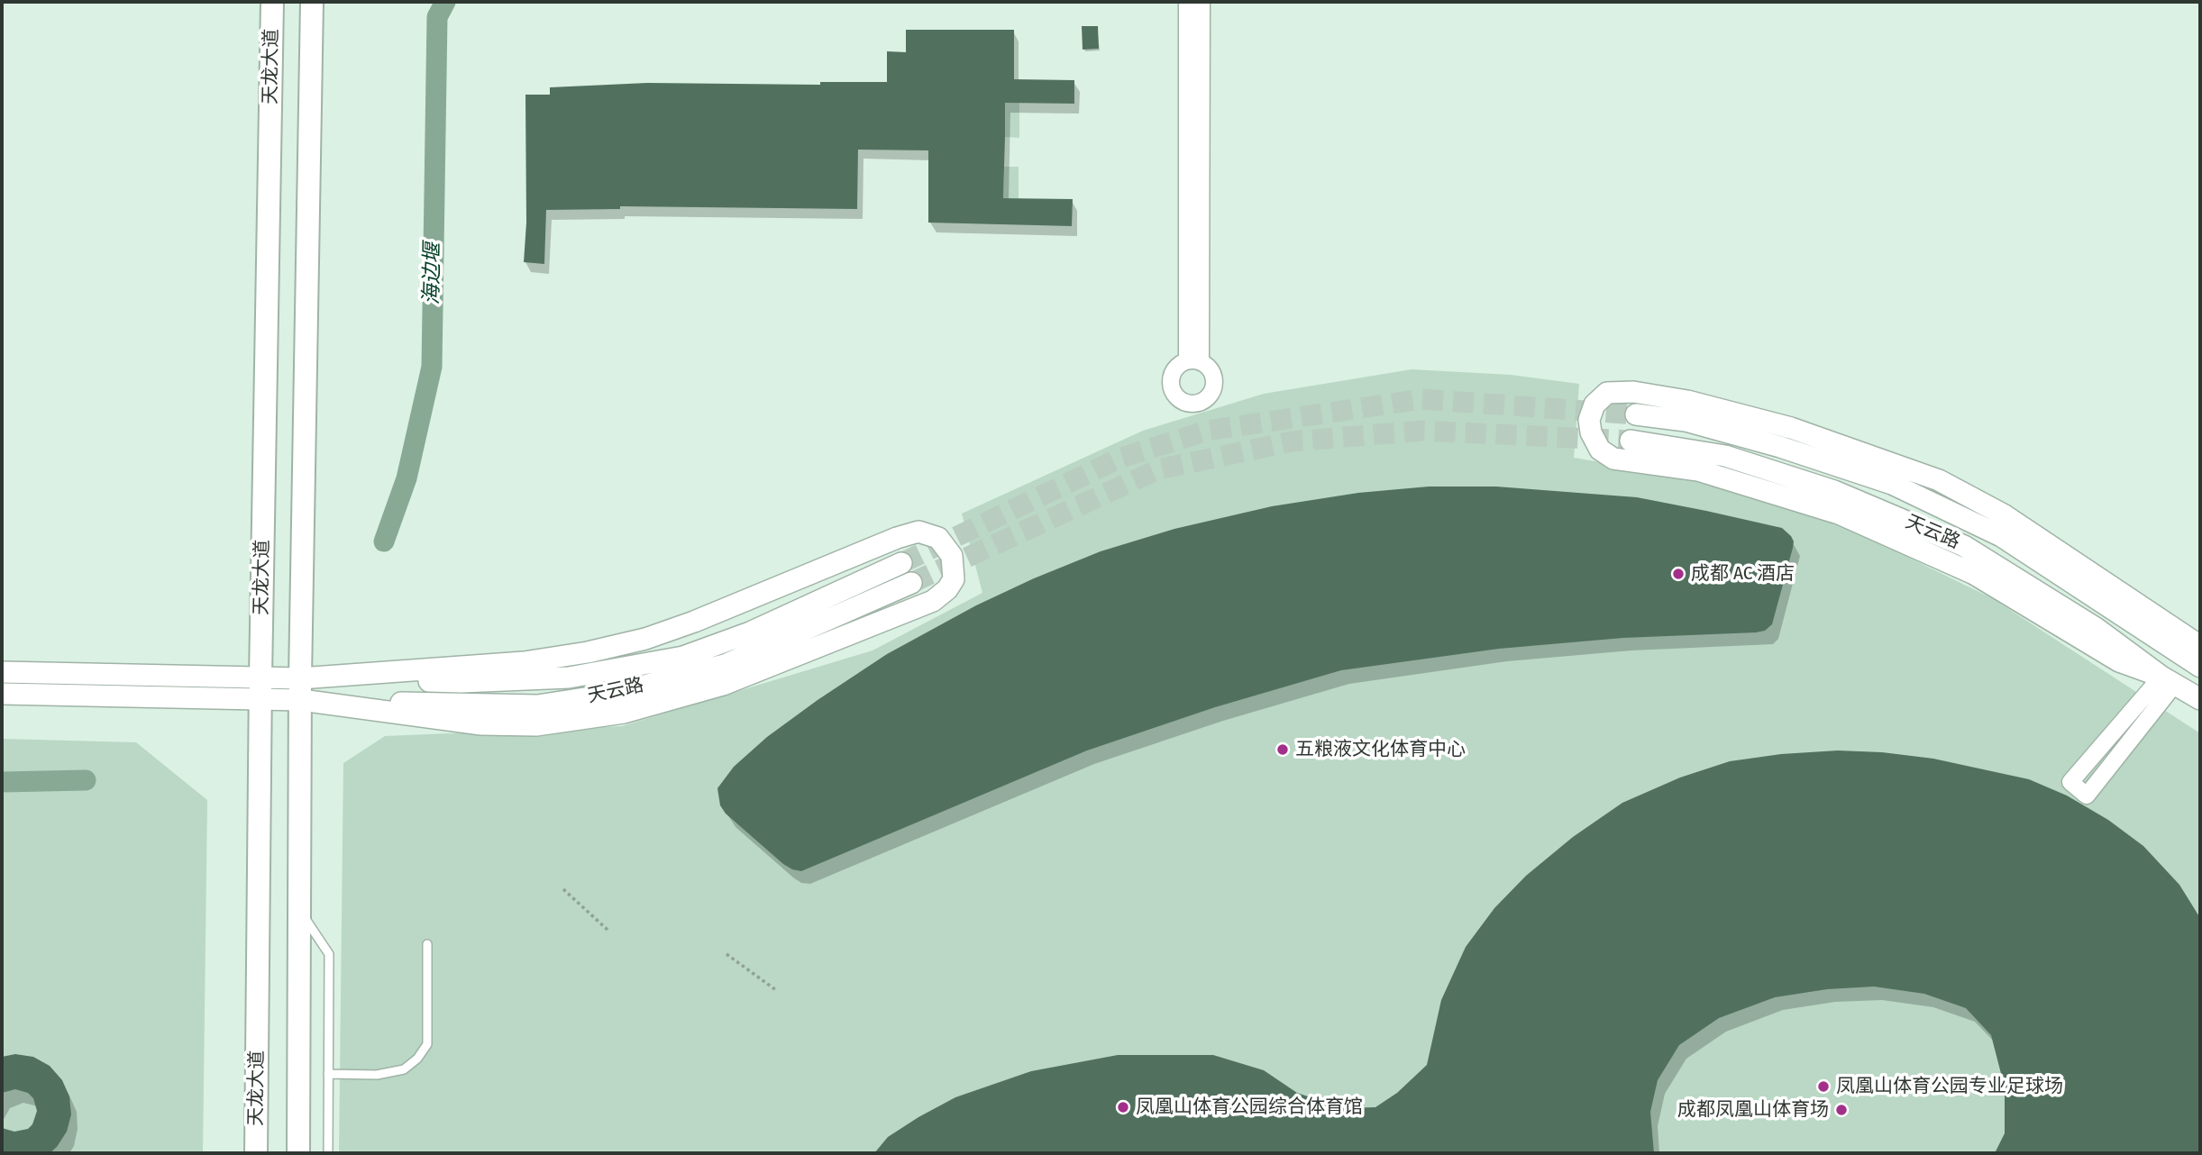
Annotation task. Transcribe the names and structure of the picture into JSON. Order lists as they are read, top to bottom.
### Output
{
  "streets": {
    "main road": ["天龙大道"],
    "street": ["天云路"]
  },
  "crossings": [
    ["天龙大道", "天云路"]
  ],
  "water": ["海边堰"],
  "places": [
    "成都 AC 酒店",
    "五粮液文化体育中心",
    "凤凰山体育公园专业足球场",
    "凤凰山体育公园综合体育馆",
    "成都凤凰山体育场"
  ]
}
